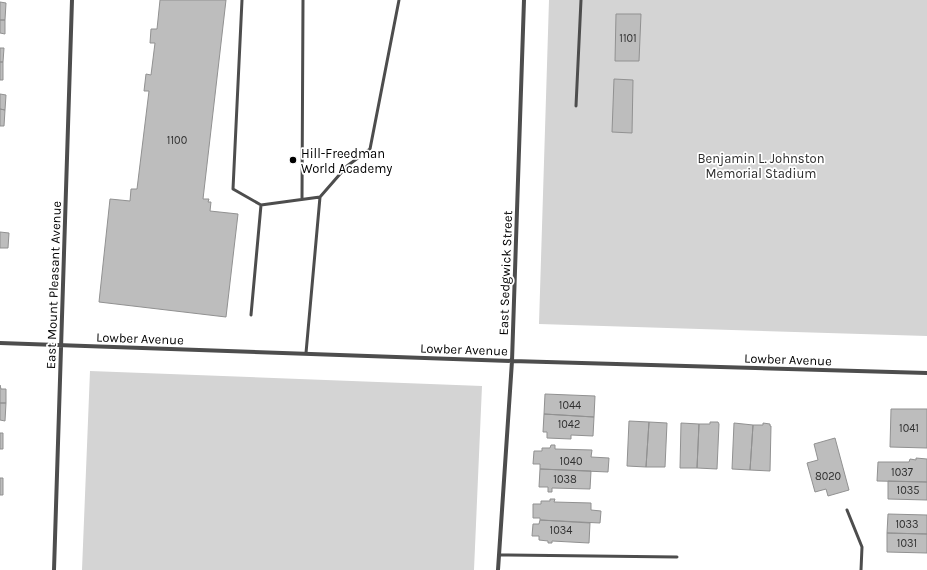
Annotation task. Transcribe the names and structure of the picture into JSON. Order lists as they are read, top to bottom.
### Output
{
  "streets": {
    "street": ["East Sedgwick Street", "East Mount Pleasant Avenue", "Lowber Avenue"]
  },
  "crossings": [
    ["East Sedgwick Street", "Lowber Avenue"],
    ["East Mount Pleasant Avenue", "Lowber Avenue"]
  ],
  "parks": ["Benjamin L. Johnston Memorial Stadium"],
  "places": ["Hill-Freedman World Academy"],
  "house_numbers": [
    "1101",
    "1100",
    "1044",
    "1042",
    "1041",
    "1040",
    "1037",
    "8020",
    "1038",
    "1035",
    "1033",
    "1034",
    "1031"
  ]
}
